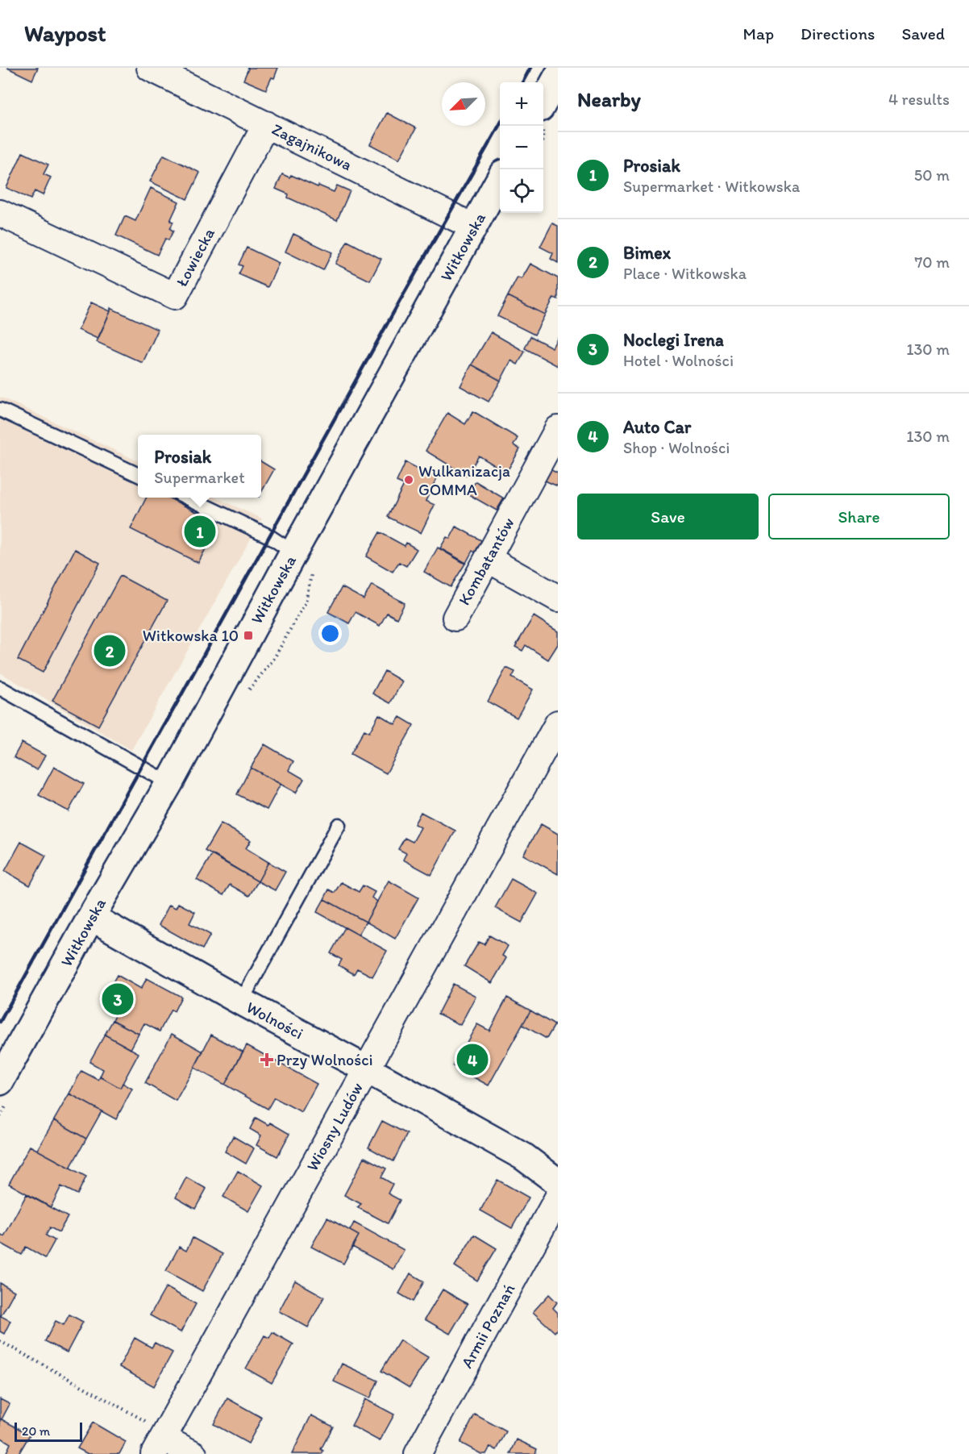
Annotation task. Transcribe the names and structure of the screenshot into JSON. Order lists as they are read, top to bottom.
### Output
{
  "streets": {
    "street": [
      "Zagajnikowa",
      "Witkowska",
      "Łowiecka",
      "Kombatantów",
      "Wolności",
      "Wiosny Ludów",
      "Armii Poznań"
    ]
  },
  "crossings": [
    ["Zagajnikowa", "Witkowska"],
    ["Zagajnikowa", "Łowiecka"],
    ["Witkowska", "Wolności"],
    ["Wolności", "Wiosny Ludów"]
  ],
  "places": {
    "other": ["Wulkanizacja GOMMA"],
    "transit": ["Witkowska 10"],
    "health": ["Przy Wolności"]
  },
  "scale_bar": "20 m",
  "north": "bottom left",
  "page": {
    "header": "Waypost",
    "nav": ["Map", "Directions", "Saved"],
    "heading": ["Nearby", "4 results"],
    "map_buttons": ["+", "−"],
    "list": [
      {
        "mark": "1",
        "name": "Prosiak",
        "note": "Supermarket · Witkowska",
        "value": "50 m"
      },
      {
        "mark": "2",
        "name": "Bimex",
        "note": "Place · Witkowska",
        "value": "70 m"
      },
      {
        "mark": "3",
        "name": "Noclegi Irena",
        "note": "Hotel · Wolności",
        "value": "130 m"
      },
      {
        "mark": "4",
        "name": "Auto Car",
        "note": "Shop · Wolności",
        "value": "130 m"
      }
    ],
    "popup": ["Prosiak", "Supermarket"],
    "buttons": ["Save", "Share"],
    "pins": [
      "1",
      "2",
      "3",
      "4"
    ],
    "scale": "20 m"
  }
}
